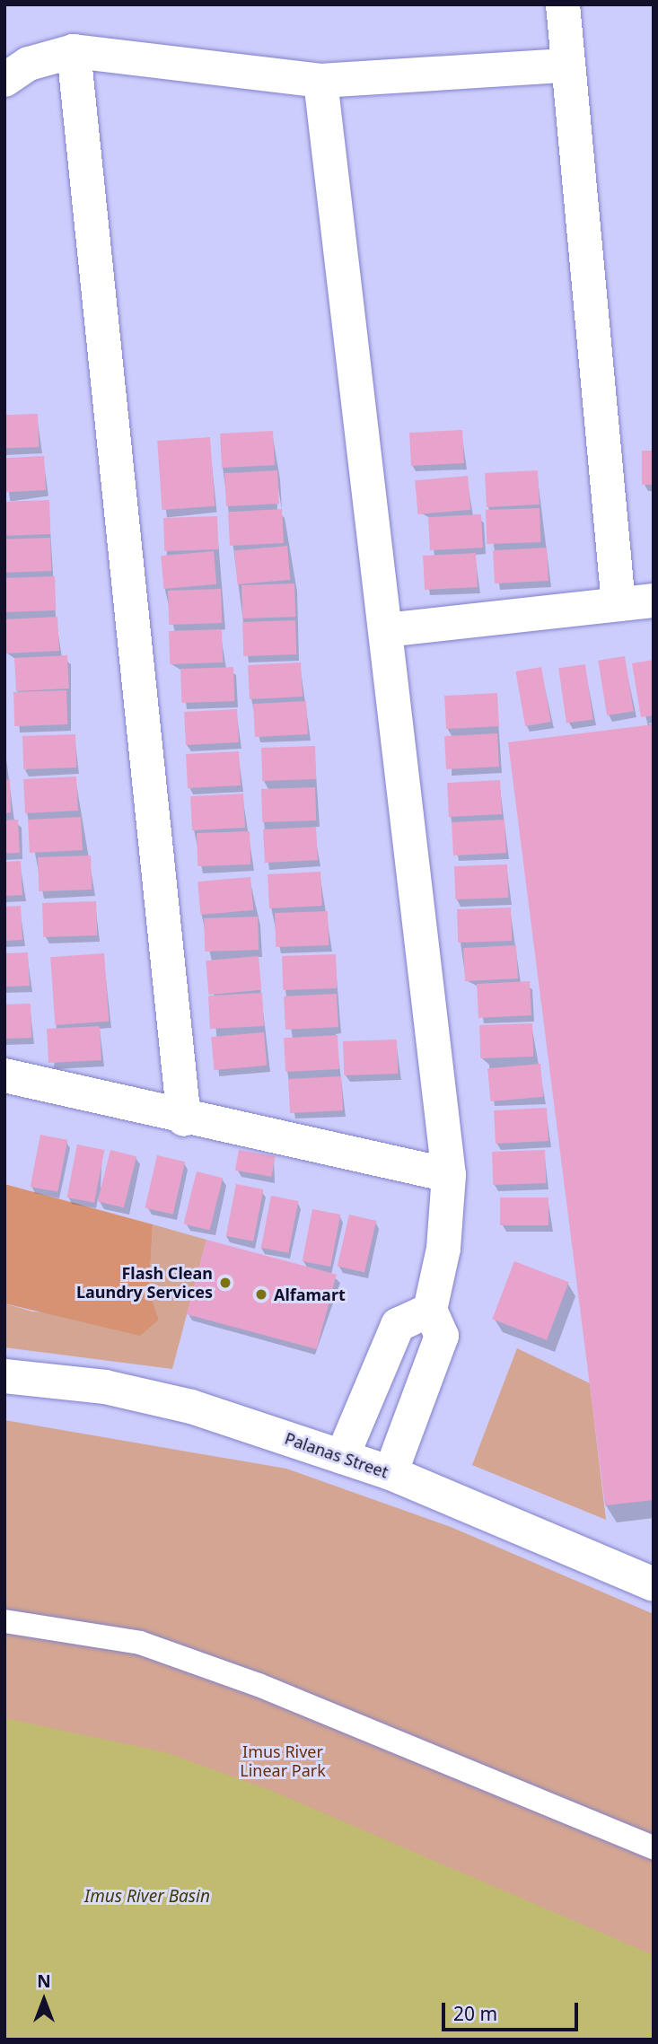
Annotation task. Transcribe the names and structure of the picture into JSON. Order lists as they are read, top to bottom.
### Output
{
  "streets": {
    "street": ["Palanas Street"]
  },
  "water": ["Imus River Basin"],
  "parks": ["Imus River Linear Park"],
  "places": ["Flash Clean Laundry Services", "Alfamart"],
  "scale_bar": "20 m",
  "north": "top"
}
